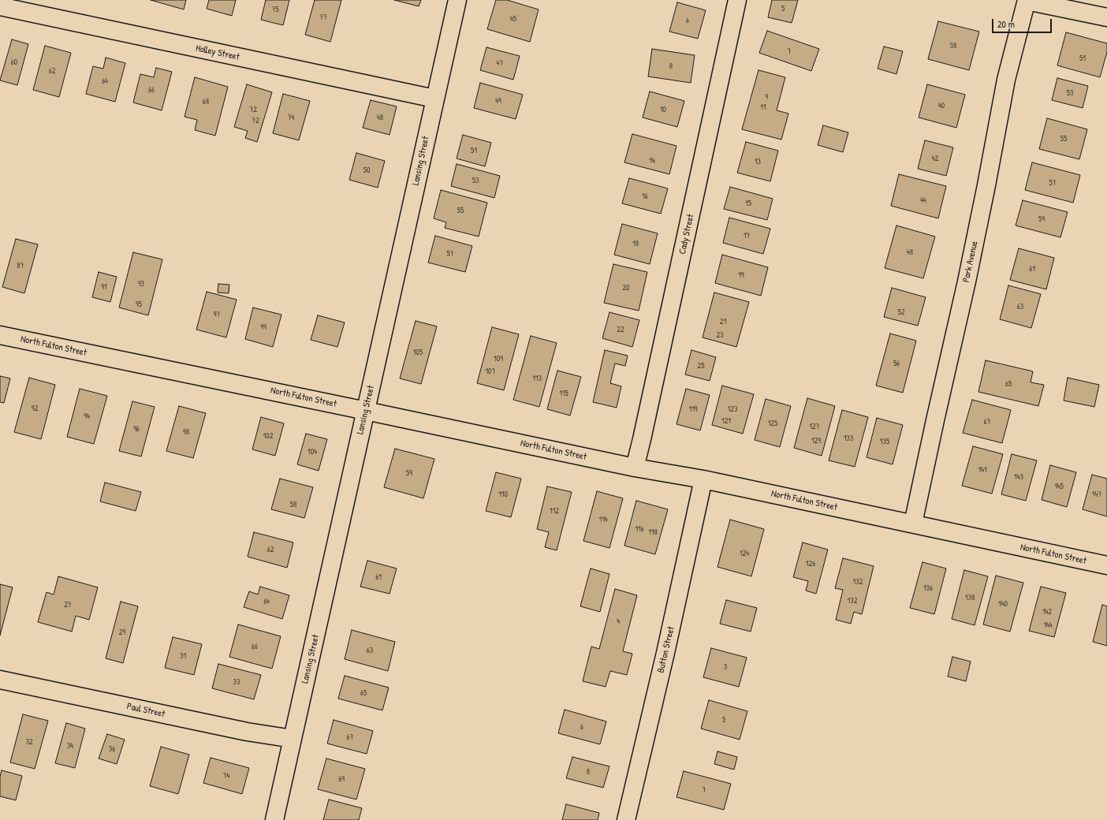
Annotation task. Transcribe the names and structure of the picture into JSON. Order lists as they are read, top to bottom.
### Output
{
  "streets": {
    "street": [
      "Holley Street",
      "Lansing Street",
      "Cady Street",
      "Park Avenue",
      "North Fulton Street",
      "Button Street",
      "Paul Street"
    ]
  },
  "crossings": [
    ["Holley Street", "Lansing Street"],
    ["Lansing Street", "North Fulton Street"],
    ["Lansing Street", "Paul Street"],
    ["Cady Street", "North Fulton Street"],
    ["Park Avenue", "North Fulton Street"],
    ["North Fulton Street", "Button Street"]
  ],
  "house_numbers": [
    "5",
    "75",
    "77",
    "45",
    "6",
    "38",
    "7",
    "51",
    "60",
    "47",
    "8",
    "62",
    "64",
    "66",
    "53",
    "9",
    "49",
    "68",
    "40",
    "11",
    "72",
    "10",
    "74",
    "48",
    "72",
    "55",
    "51",
    "42",
    "14",
    "13",
    "50",
    "53",
    "57",
    "16",
    "44",
    "15",
    "55",
    "59",
    "17",
    "18",
    "48",
    "57",
    "87",
    "61",
    "19",
    "93",
    "91",
    "20",
    "95",
    "63",
    "52",
    "97",
    "21",
    "99",
    "22",
    "23",
    "105",
    "109",
    "56",
    "25",
    "107",
    "113",
    "65",
    "115",
    "92",
    "119",
    "123",
    "94",
    "121",
    "67",
    "125",
    "127",
    "96",
    "98",
    "102",
    "133",
    "129",
    "135",
    "104",
    "141",
    "59",
    "143",
    "145",
    "110",
    "147",
    "58",
    "112",
    "114",
    "116",
    "118",
    "62",
    "124",
    "126",
    "61",
    "132",
    "136",
    "138",
    "132",
    "64",
    "140",
    "27",
    "142",
    "4",
    "144",
    "29",
    "66",
    "63",
    "31",
    "3",
    "33",
    "65",
    "5",
    "6",
    "67",
    "32",
    "34",
    "36",
    "8",
    "74",
    "69",
    "7"
  ],
  "scale_bar": "20 m"
}
